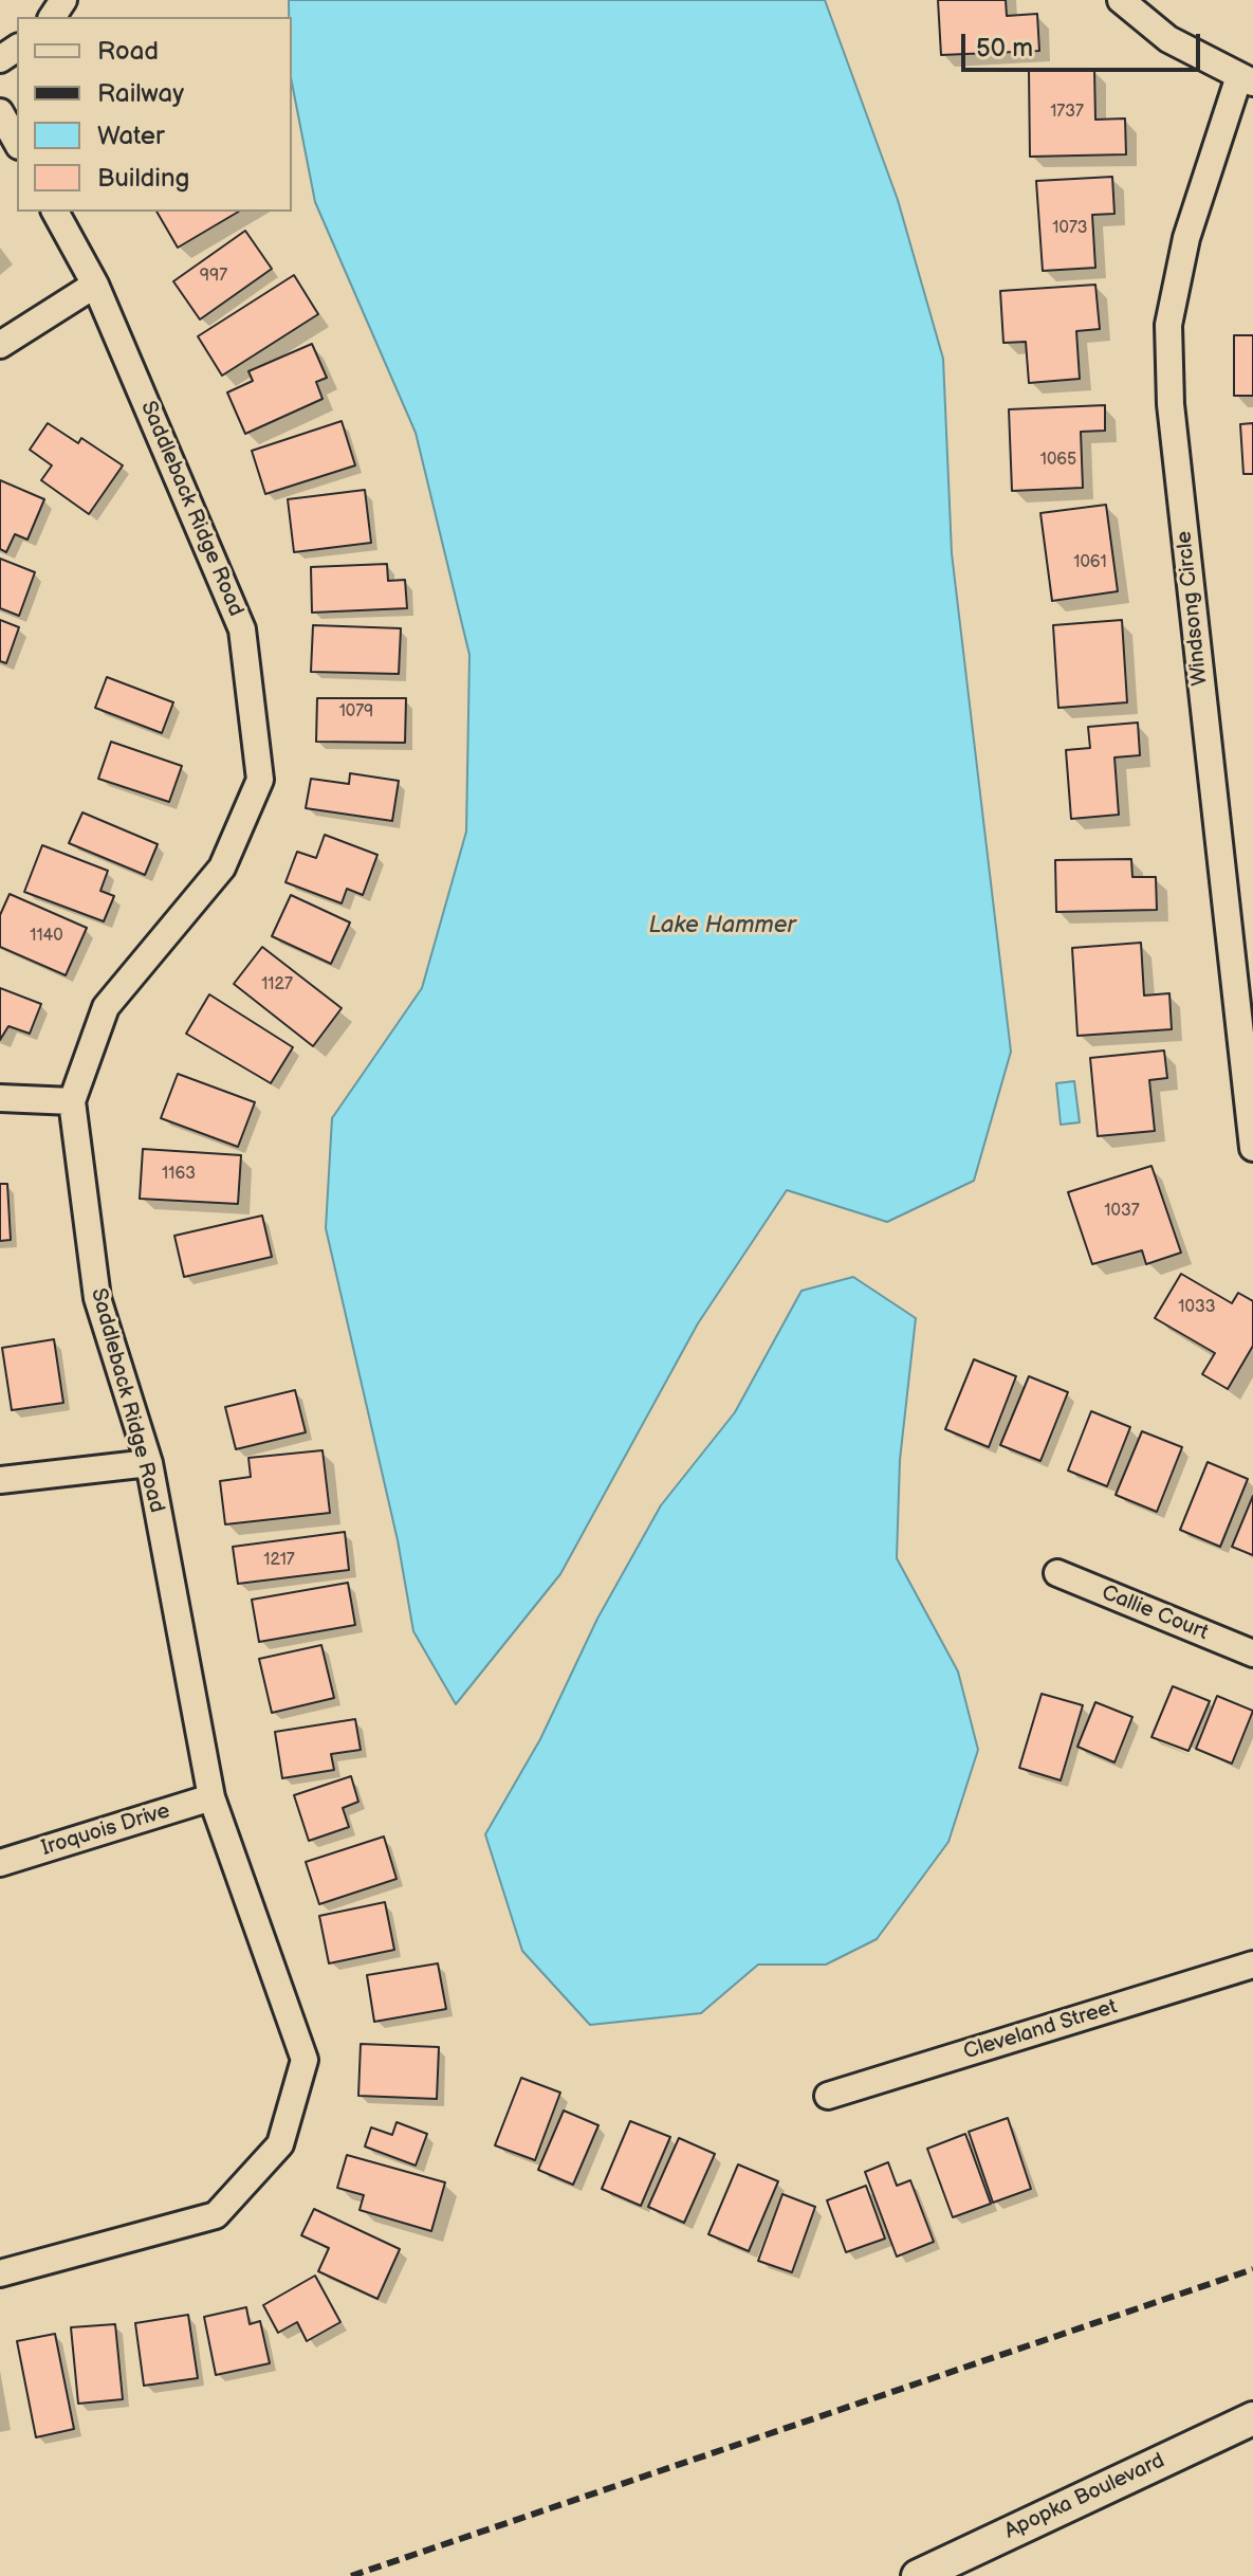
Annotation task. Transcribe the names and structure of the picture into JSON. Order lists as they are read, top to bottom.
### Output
{
  "streets": {
    "street": [
      "Saddleback Ridge Road",
      "Windsong Circle",
      "Callie Court",
      "Iroquois Drive",
      "Cleveland Street",
      "Apopka Boulevard"
    ]
  },
  "crossings": [
    ["Saddleback Ridge Road", "Iroquois Drive"]
  ],
  "water": ["Lake Hammer"],
  "house_numbers": [
    "1737",
    "1073",
    "997",
    "1065",
    "1061",
    "1079",
    "1140",
    "1127",
    "1163",
    "1037",
    "1033",
    "1217"
  ],
  "legend": [
    "Road",
    "Railway",
    "Water",
    "Building"
  ],
  "scale_bar": "50 m"
}
